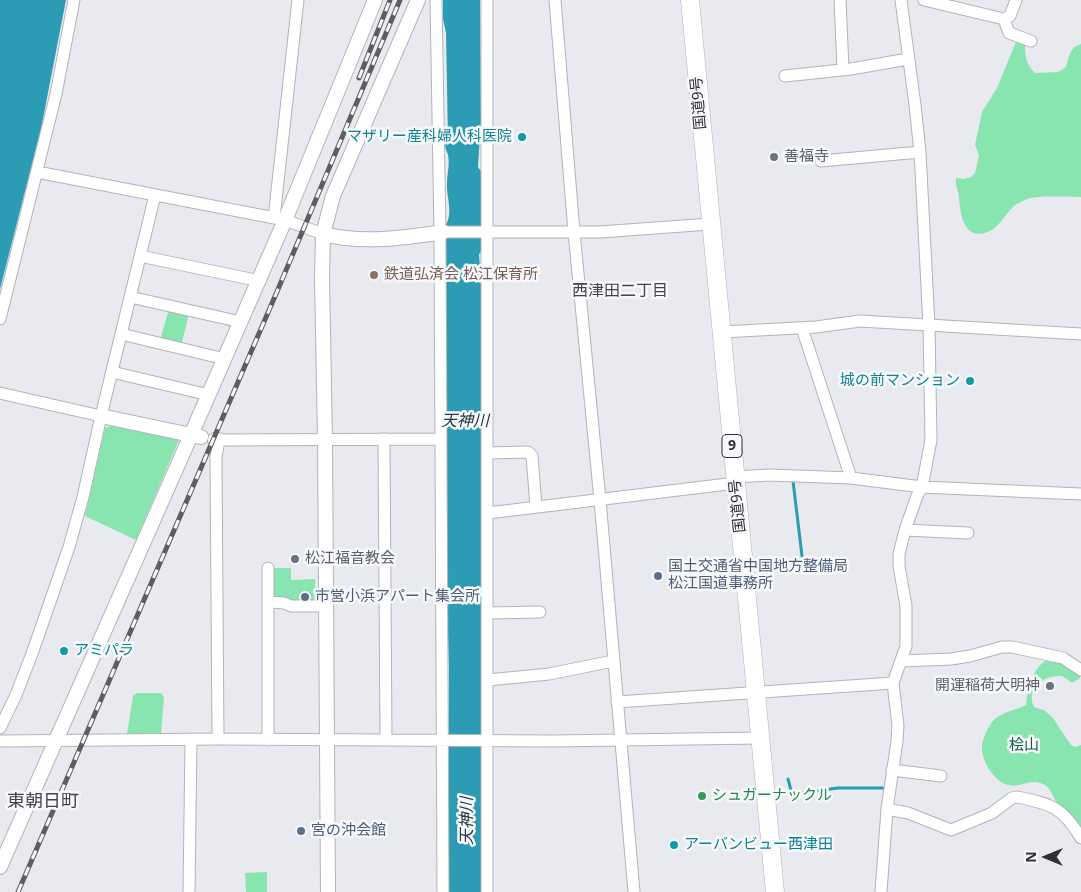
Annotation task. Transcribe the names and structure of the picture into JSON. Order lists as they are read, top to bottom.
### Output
{
  "streets": {
    "highway": ["国道9号", "9"]
  },
  "districts": ["西津田二丁目", "東朝日町"],
  "water": ["天神川"],
  "parks": ["桧山"],
  "places": [
    "マザリー産科婦人科医院",
    "善福寺",
    "鉄道弘済会 松江保育所",
    "城の前マンション",
    "松江福音教会",
    "国土交通省中国地方整備局 松江国道事務所",
    "市営小浜アパート集会所",
    "アミパラ",
    "開運稲荷大明神",
    "シュガーナックル",
    "宮の沖会館",
    "アーバンビュー西津田"
  ],
  "north": "left"
}
